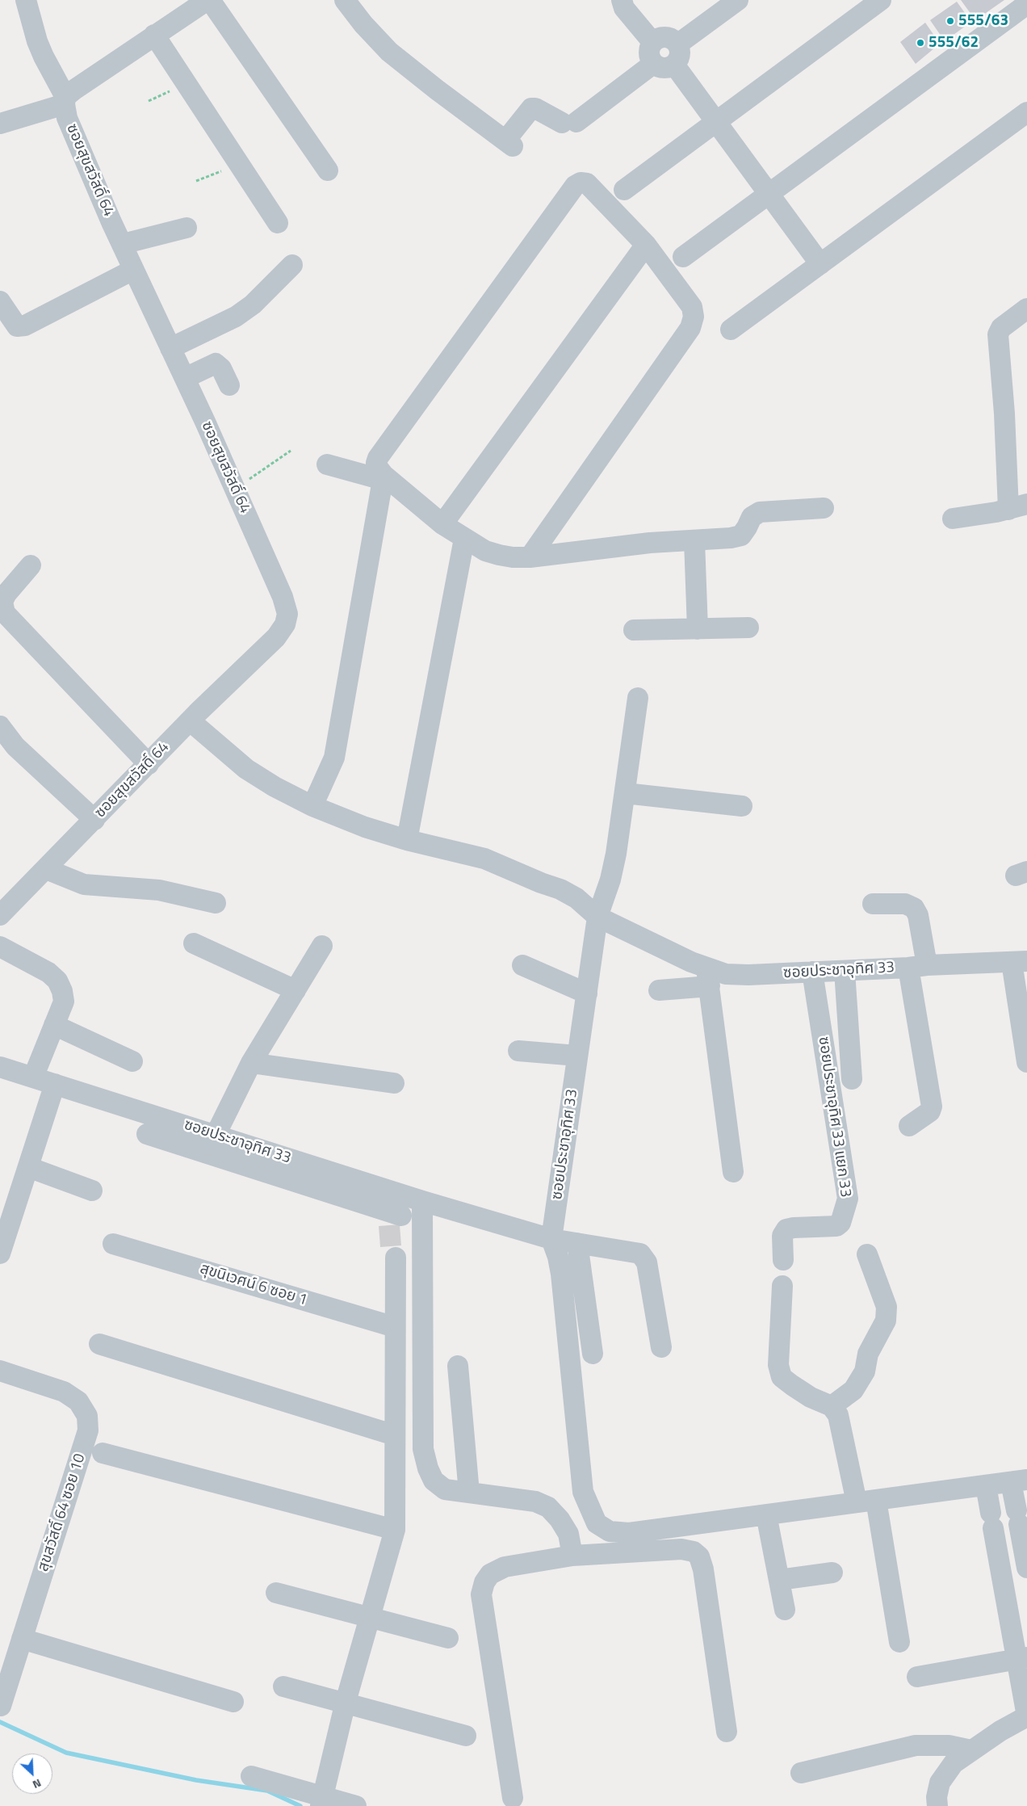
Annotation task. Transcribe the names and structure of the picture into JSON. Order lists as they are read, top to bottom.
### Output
{
  "streets": {
    "street": [
      "ซอยสุขสวัสดิ์ 64",
      "ซอยประชาอุทิศ 33",
      "ซอยประชาอุทิศ 33 แยก 33",
      "สุขนิเวศน์ 6 ซอย 1",
      "สุขสวัสดิ์ 64 ซอย 10"
    ]
  },
  "crossings": [
    ["ซอยประชาอุทิศ 33", "ซอยประชาอุทิศ 33 แยก 33"]
  ],
  "places": ["555/63", "555/62"],
  "north": "bottom right"
}
